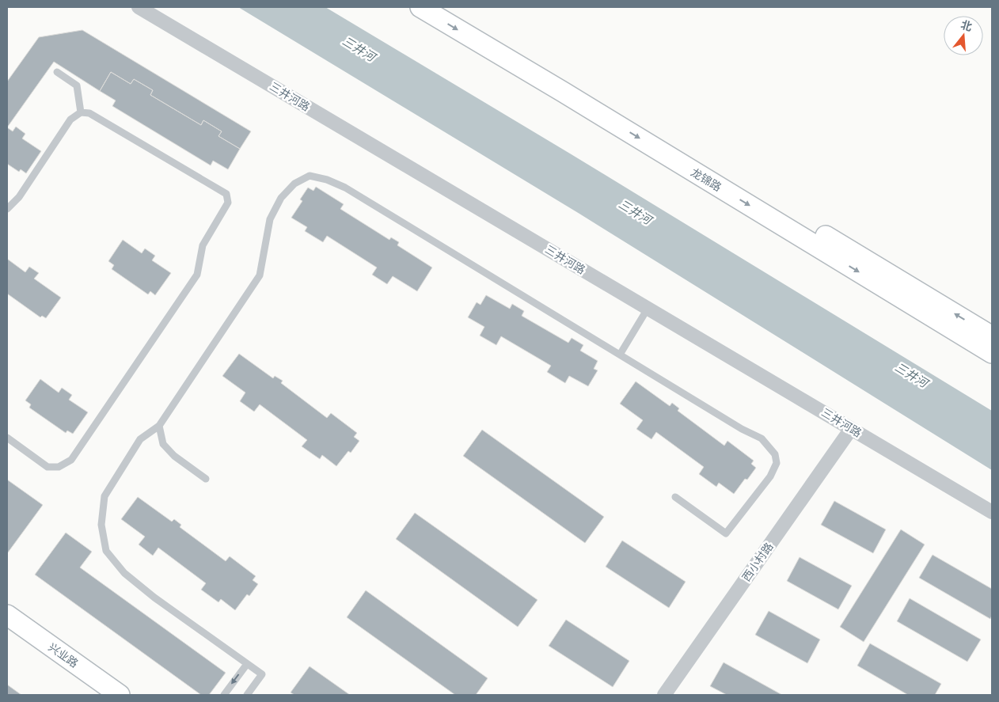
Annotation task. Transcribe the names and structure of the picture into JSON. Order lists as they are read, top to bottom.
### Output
{
  "streets": {
    "main road": ["龙锦路", "兴业路"],
    "street": ["三井河路", "西小村路"]
  },
  "crossings": [
    ["三井河路", "西小村路"]
  ],
  "water": ["三井河"],
  "north": "top"
}
